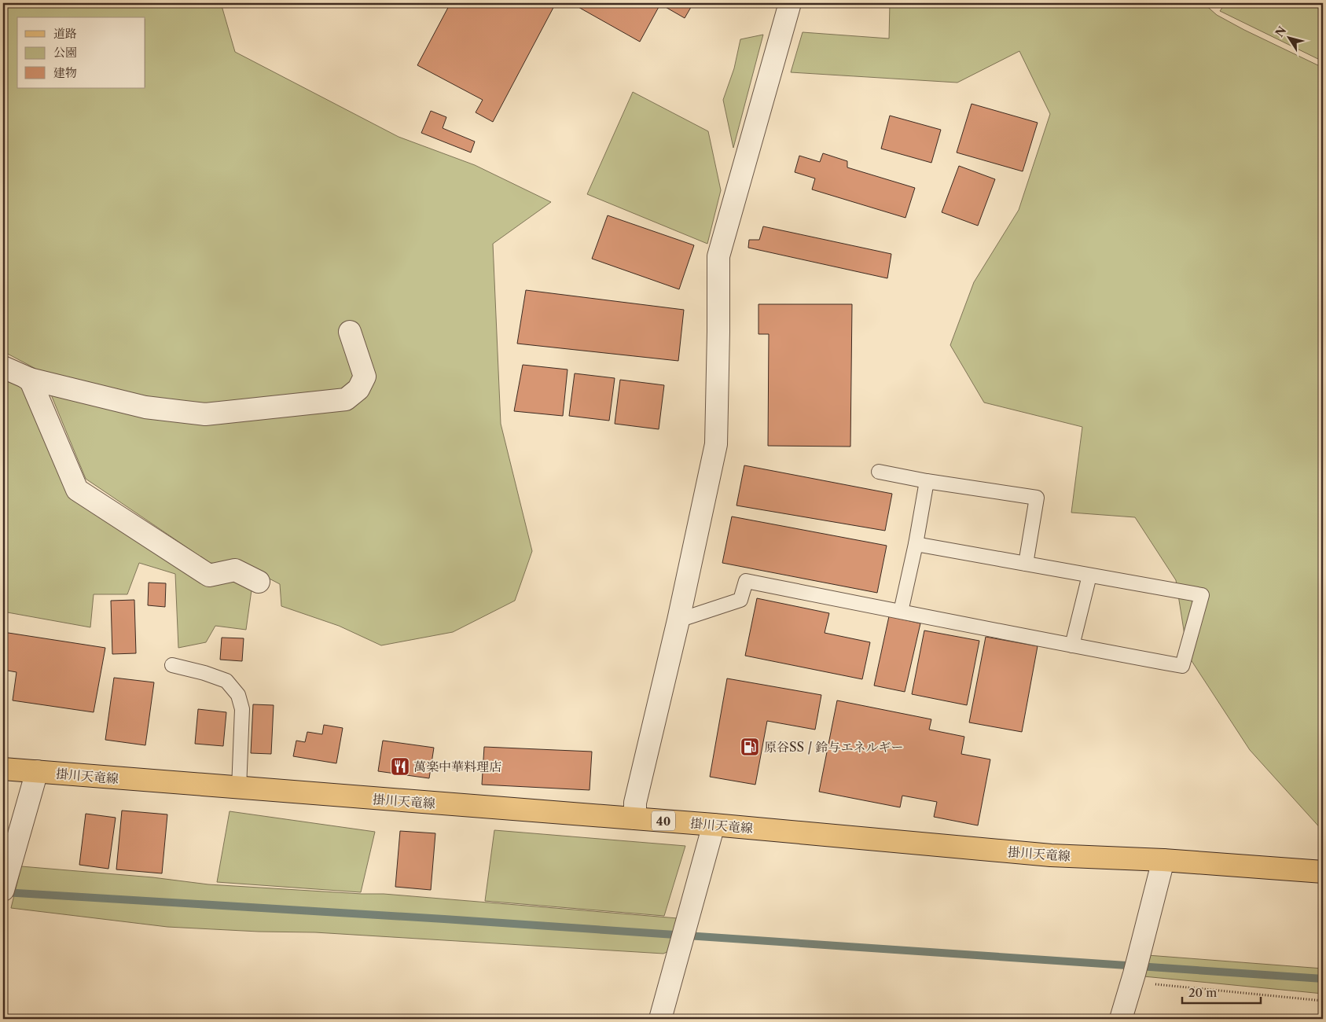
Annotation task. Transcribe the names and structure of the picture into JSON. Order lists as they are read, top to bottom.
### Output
{
  "streets": {
    "main road": ["掛川天竜線", "40"]
  },
  "places": {
    "fuel station": ["原谷SS / 鈴与エネルギー"],
    "restaurant": ["萬楽中華料理店"]
  },
  "legend": ["道路", "公園", "建物"],
  "scale_bar": "20 m",
  "north": "top left"
}
